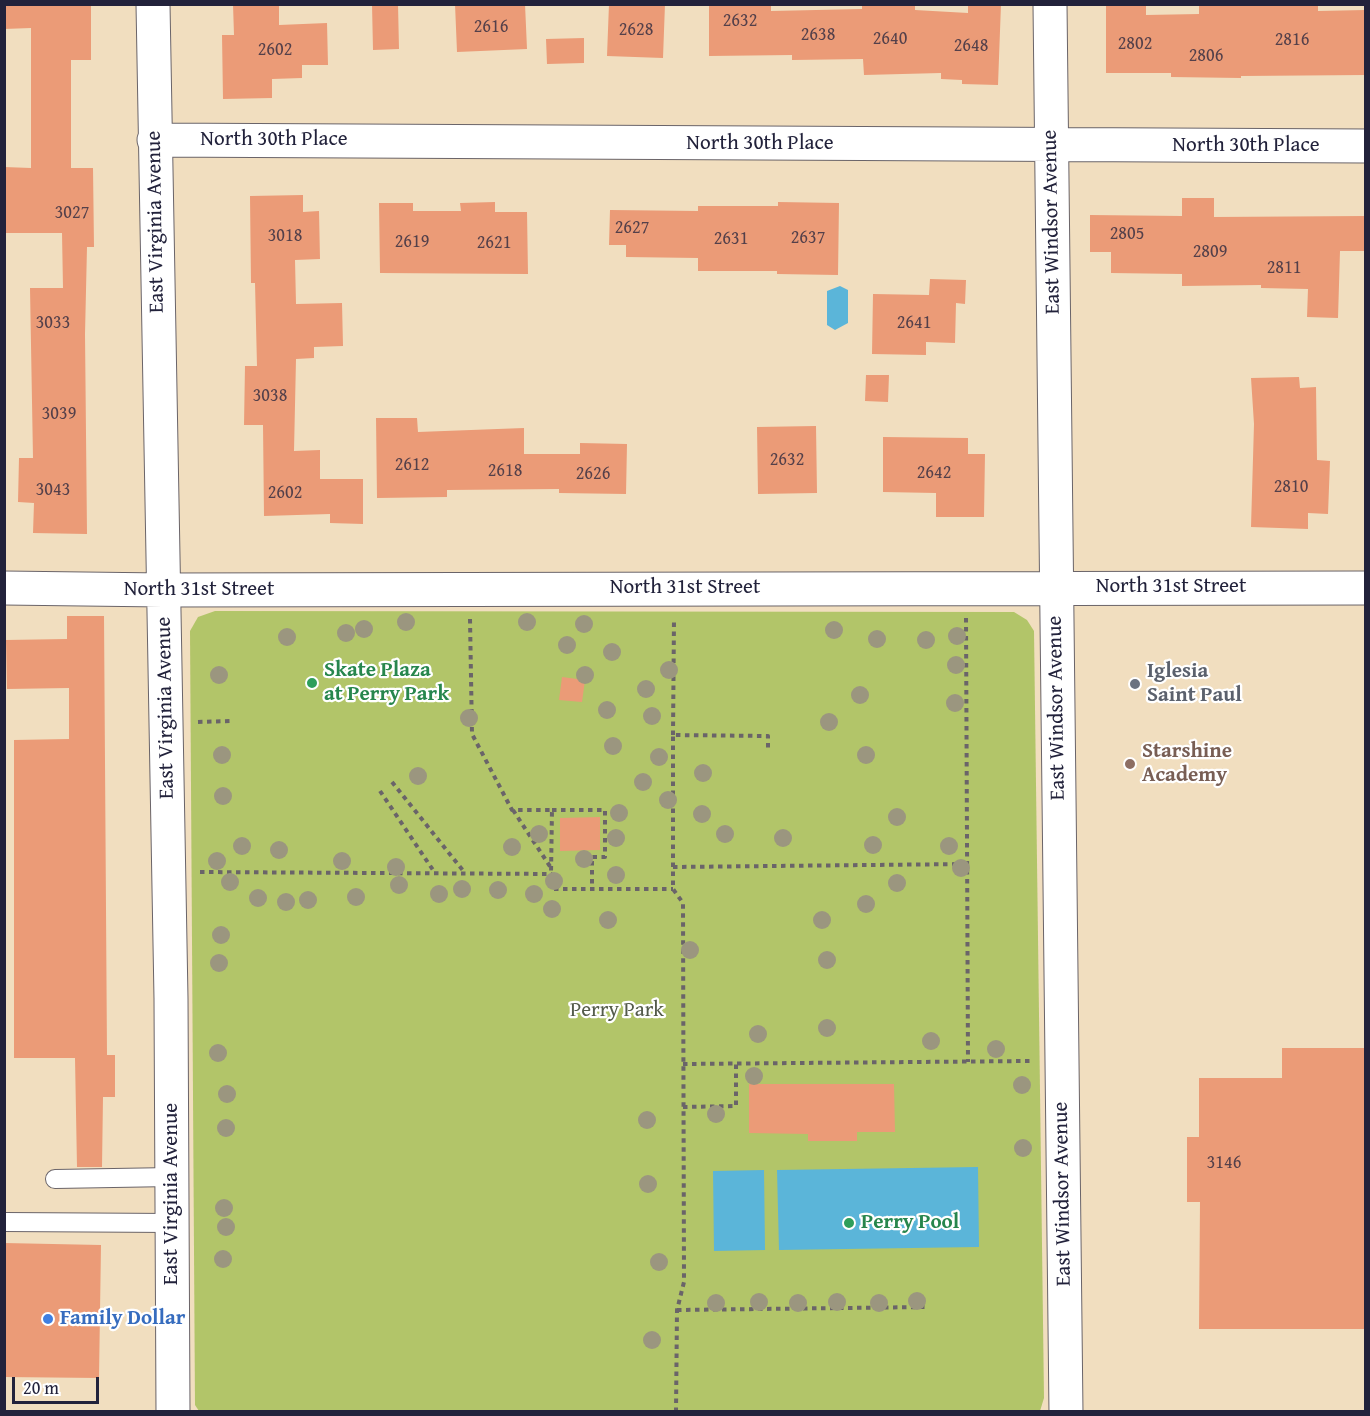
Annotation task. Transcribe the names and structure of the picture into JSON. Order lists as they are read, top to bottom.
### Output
{
  "streets": {
    "street": [
      "North 30th Place",
      "East Virginia Avenue",
      "East Windsor Avenue",
      "North 31st Street"
    ]
  },
  "crossings": [
    ["North 30th Place", "East Virginia Avenue"],
    ["North 30th Place", "East Windsor Avenue"],
    ["East Virginia Avenue", "North 31st Street"],
    ["East Windsor Avenue", "North 31st Street"]
  ],
  "parks": ["Perry Park"],
  "places": [
    "Skate Plaza at Perry Park",
    "Iglesia Saint Paul",
    "Starshine Academy",
    "Perry Pool",
    "Family Dollar"
  ],
  "house_numbers": [
    "2632",
    "2616",
    "2628",
    "2638",
    "2640",
    "2816",
    "2802",
    "2648",
    "2602",
    "2806",
    "3027",
    "2627",
    "2805",
    "3018",
    "2637",
    "2631",
    "2619",
    "2621",
    "2809",
    "2811",
    "3033",
    "2641",
    "3038",
    "3039",
    "2632",
    "2612",
    "2618",
    "2642",
    "2626",
    "2810",
    "3043",
    "2602",
    "3146"
  ],
  "scale_bar": "20 m"
}
